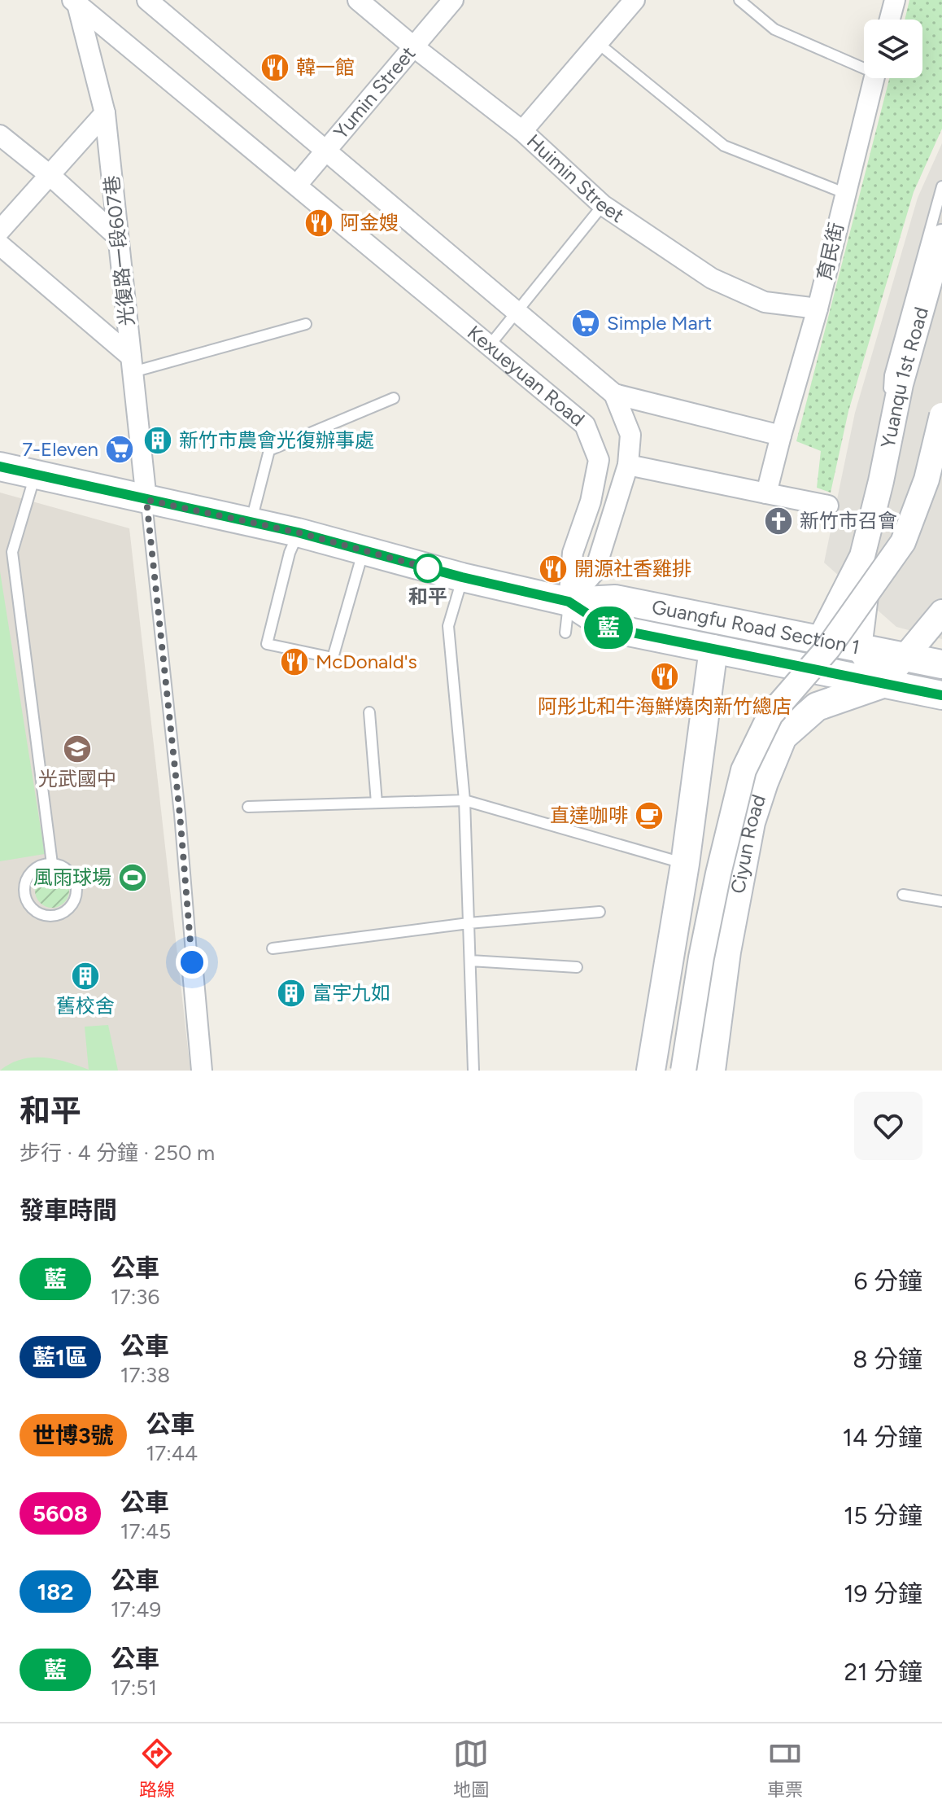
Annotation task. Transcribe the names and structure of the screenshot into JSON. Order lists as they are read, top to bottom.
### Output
{
  "streets": {
    "main road": ["Guangfu Road Section 1", "Ciyun Road"],
    "street": [
      "Yumin Street",
      "Huimin Street",
      "光復路一段607巷",
      "育民街",
      "Kexueyuan Road",
      "Yuanqu 1st Road"
    ]
  },
  "crossings": [
    ["Yumin Street", "Huimin Street"],
    ["Yumin Street", "Kexueyuan Road"],
    ["Huimin Street", "育民街"],
    ["光復路一段607巷", "Kexueyuan Road"],
    ["光復路一段607巷", "Guangfu Road Section 1"],
    ["Kexueyuan Road", "Guangfu Road Section 1"],
    ["Guangfu Road Section 1", "Ciyun Road"]
  ],
  "places": {
    "restaurant": [
      "韓一館",
      "阿金嫂",
      "開源社香雞排",
      "McDonald's",
      "阿彤北和牛海鮮燒肉新竹總店"
    ],
    "supermarket": ["Simple Mart", "7-Eleven"],
    "building": ["新竹市農會光復辦事處", "舊校舍", "富宇九如"],
    "church": ["新竹市召會"],
    "other": ["和平"],
    "school or university": ["光武國中"],
    "cafe": ["直達咖啡"],
    "sports": ["風雨球場"]
  },
  "lines": ["bus line 藍"],
  "page": {
    "on_map": "藍",
    "heading": [
      ["和平", "步行 · 4 分鐘 · 250 m"],
      "發車時間"
    ],
    "list": [
      {
        "mark": "藍",
        "name": "公車",
        "note": "17:36",
        "value": "6 分鐘"
      },
      {
        "mark": "藍1區",
        "name": "公車",
        "note": "17:38",
        "value": "8 分鐘"
      },
      {
        "mark": "世博3號",
        "name": "公車",
        "note": "17:44",
        "value": "14 分鐘"
      },
      {
        "mark": "5608",
        "name": "公車",
        "note": "17:45",
        "value": "15 分鐘"
      },
      {
        "mark": "182",
        "name": "公車",
        "note": "17:49",
        "value": "19 分鐘"
      },
      {
        "mark": "藍",
        "name": "公車",
        "note": "17:51",
        "value": "21 分鐘"
      }
    ],
    "tabs": ["路線", "地圖", "車票"]
  }
}
